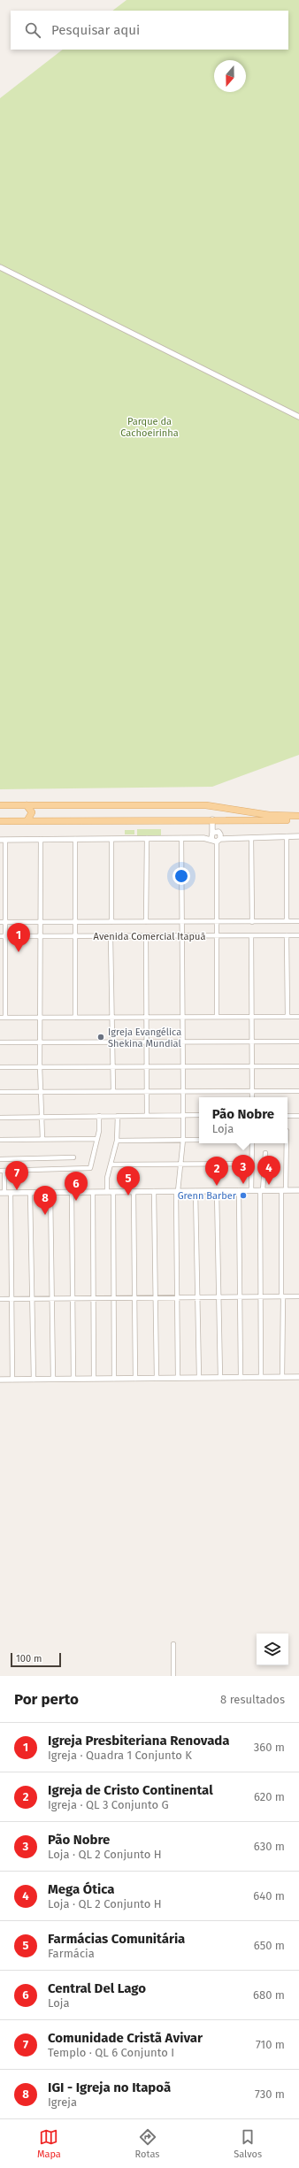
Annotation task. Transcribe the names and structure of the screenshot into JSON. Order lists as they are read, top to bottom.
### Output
{
  "streets": {
    "street": ["Avenida Comercial Itapuã"]
  },
  "parks": ["Parque da Cachoeirinha"],
  "places": ["Igreja Evangélica Shekina Mundial", "Grenn Barber"],
  "scale_bar": "100 m",
  "north": "bottom",
  "page": {
    "search": "Pesquisar aqui",
    "pins": [
      "1",
      "3",
      "4",
      "2",
      "7",
      "5",
      "6",
      "8"
    ],
    "popup": ["Pão Nobre", "Loja"],
    "scale": "100 m",
    "heading": ["Por perto", "8 resultados"],
    "list": [
      {
        "mark": "1",
        "name": "Igreja Presbiteriana Renovada",
        "note": "Igreja · Quadra 1 Conjunto K",
        "value": "360 m"
      },
      {
        "mark": "2",
        "name": "Igreja de Cristo Continental",
        "note": "Igreja · QL 3 Conjunto G",
        "value": "620 m"
      },
      {
        "mark": "3",
        "name": "Pão Nobre",
        "note": "Loja · QL 2 Conjunto H",
        "value": "630 m"
      },
      {
        "mark": "4",
        "name": "Mega Ótica",
        "note": "Loja · QL 2 Conjunto H",
        "value": "640 m"
      },
      {
        "mark": "5",
        "name": "Farmácias Comunitária",
        "note": "Farmácia",
        "value": "650 m"
      },
      {
        "mark": "6",
        "name": "Central Del Lago",
        "note": "Loja",
        "value": "680 m"
      },
      {
        "mark": "7",
        "name": "Comunidade Cristã Avivar",
        "note": "Templo · QL 6 Conjunto I",
        "value": "710 m"
      },
      {
        "mark": "8",
        "name": "IGI - Igreja no Itapoã",
        "note": "Igreja",
        "value": "730 m"
      }
    ],
    "nav": ["Mapa", "Rotas", "Salvos"]
  }
}
